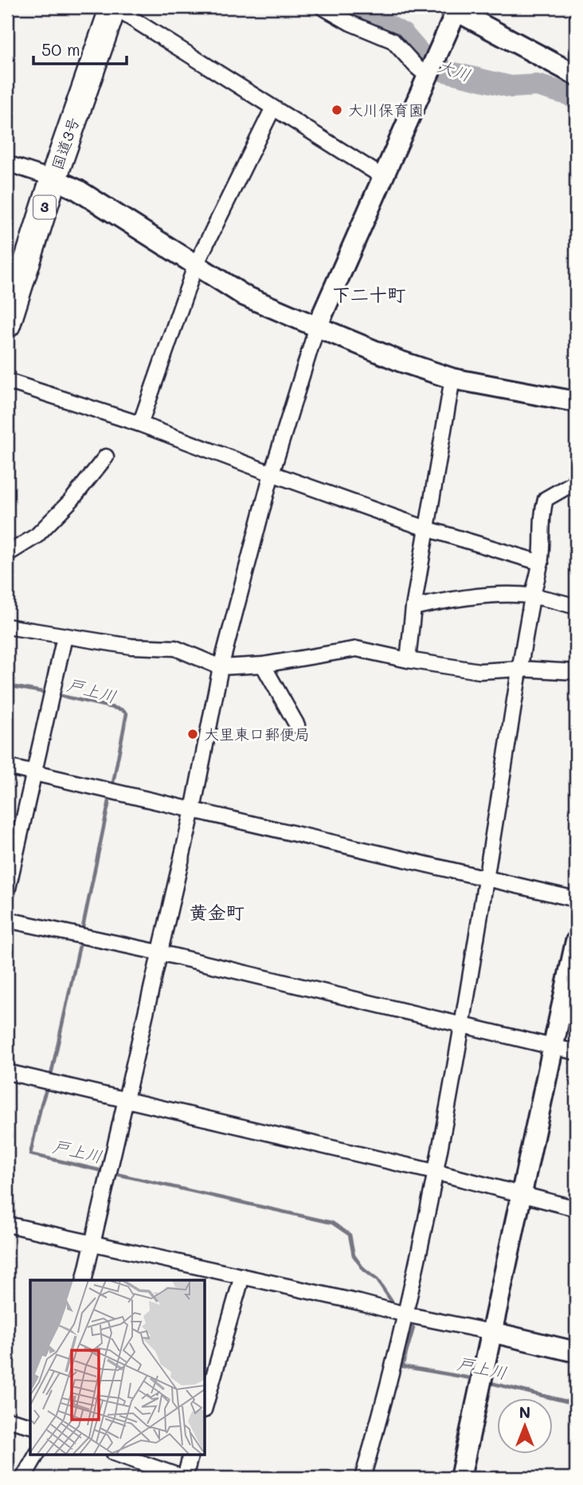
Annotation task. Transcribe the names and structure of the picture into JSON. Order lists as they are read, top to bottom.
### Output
{
  "streets": {
    "highway": ["国道3号", "3"]
  },
  "districts": ["下二十町", "黄金町"],
  "water": ["大川", "戸上川"],
  "places": ["大川保育園", "大里東口郵便局"],
  "scale_bar": "50 m",
  "north": "top"
}
